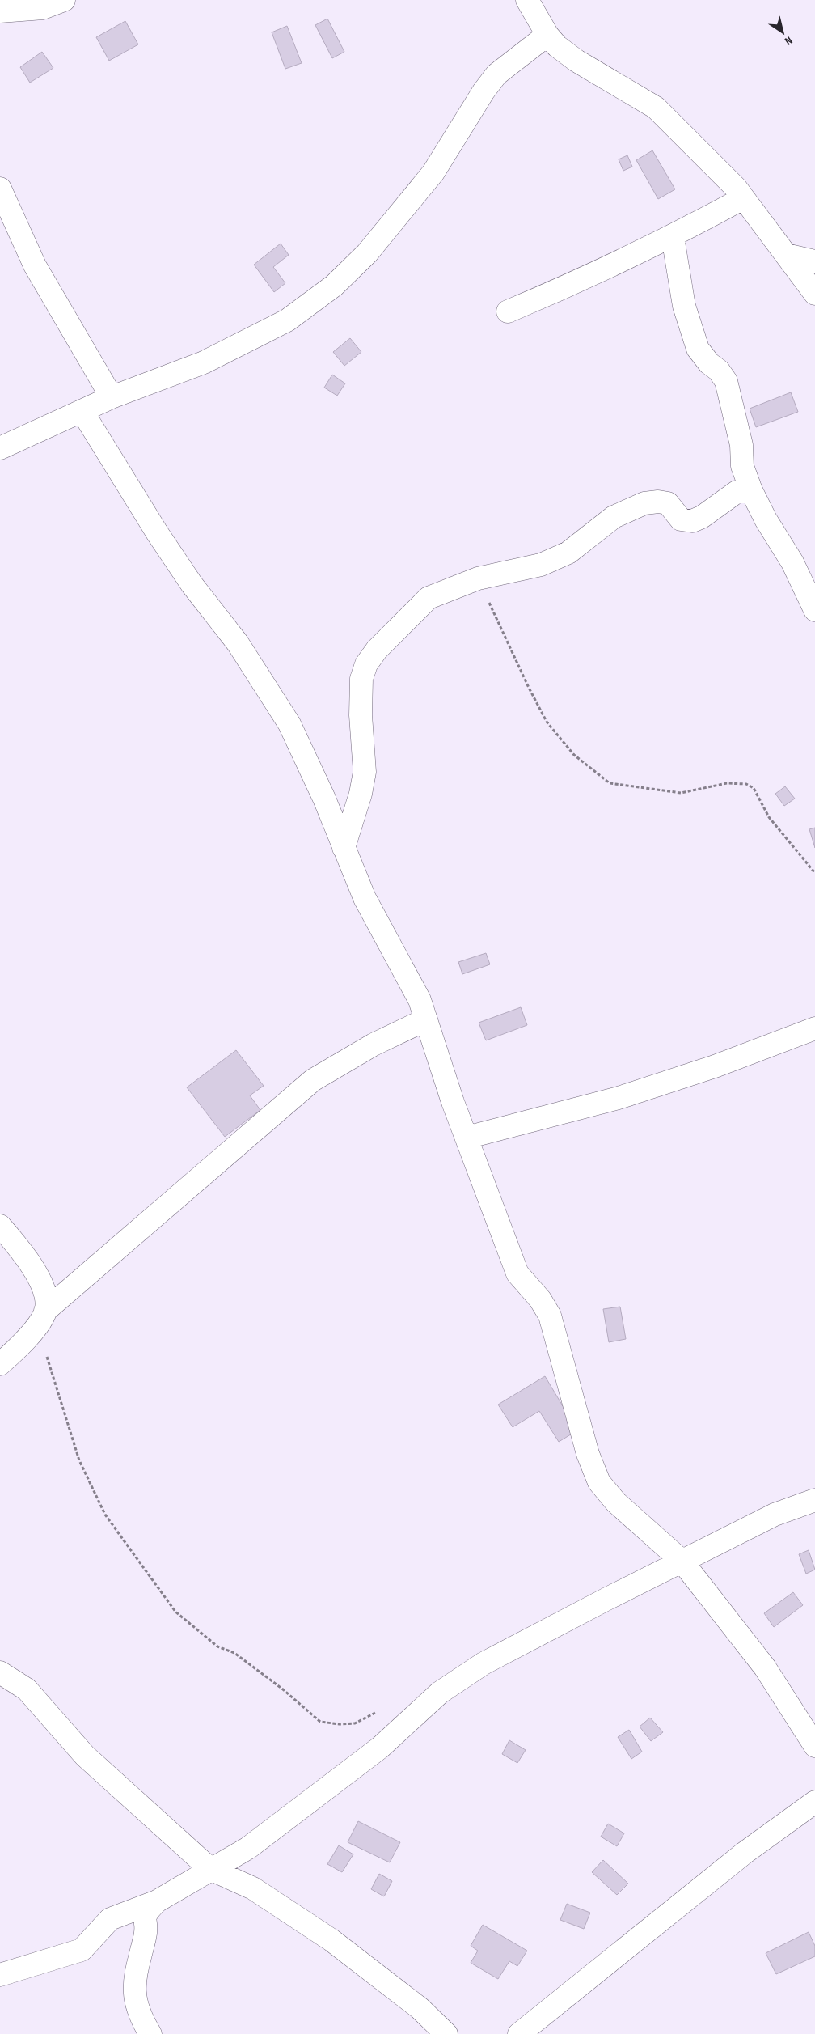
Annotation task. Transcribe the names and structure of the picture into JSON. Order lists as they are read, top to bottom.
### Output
{
  "north": "bottom right"
}
